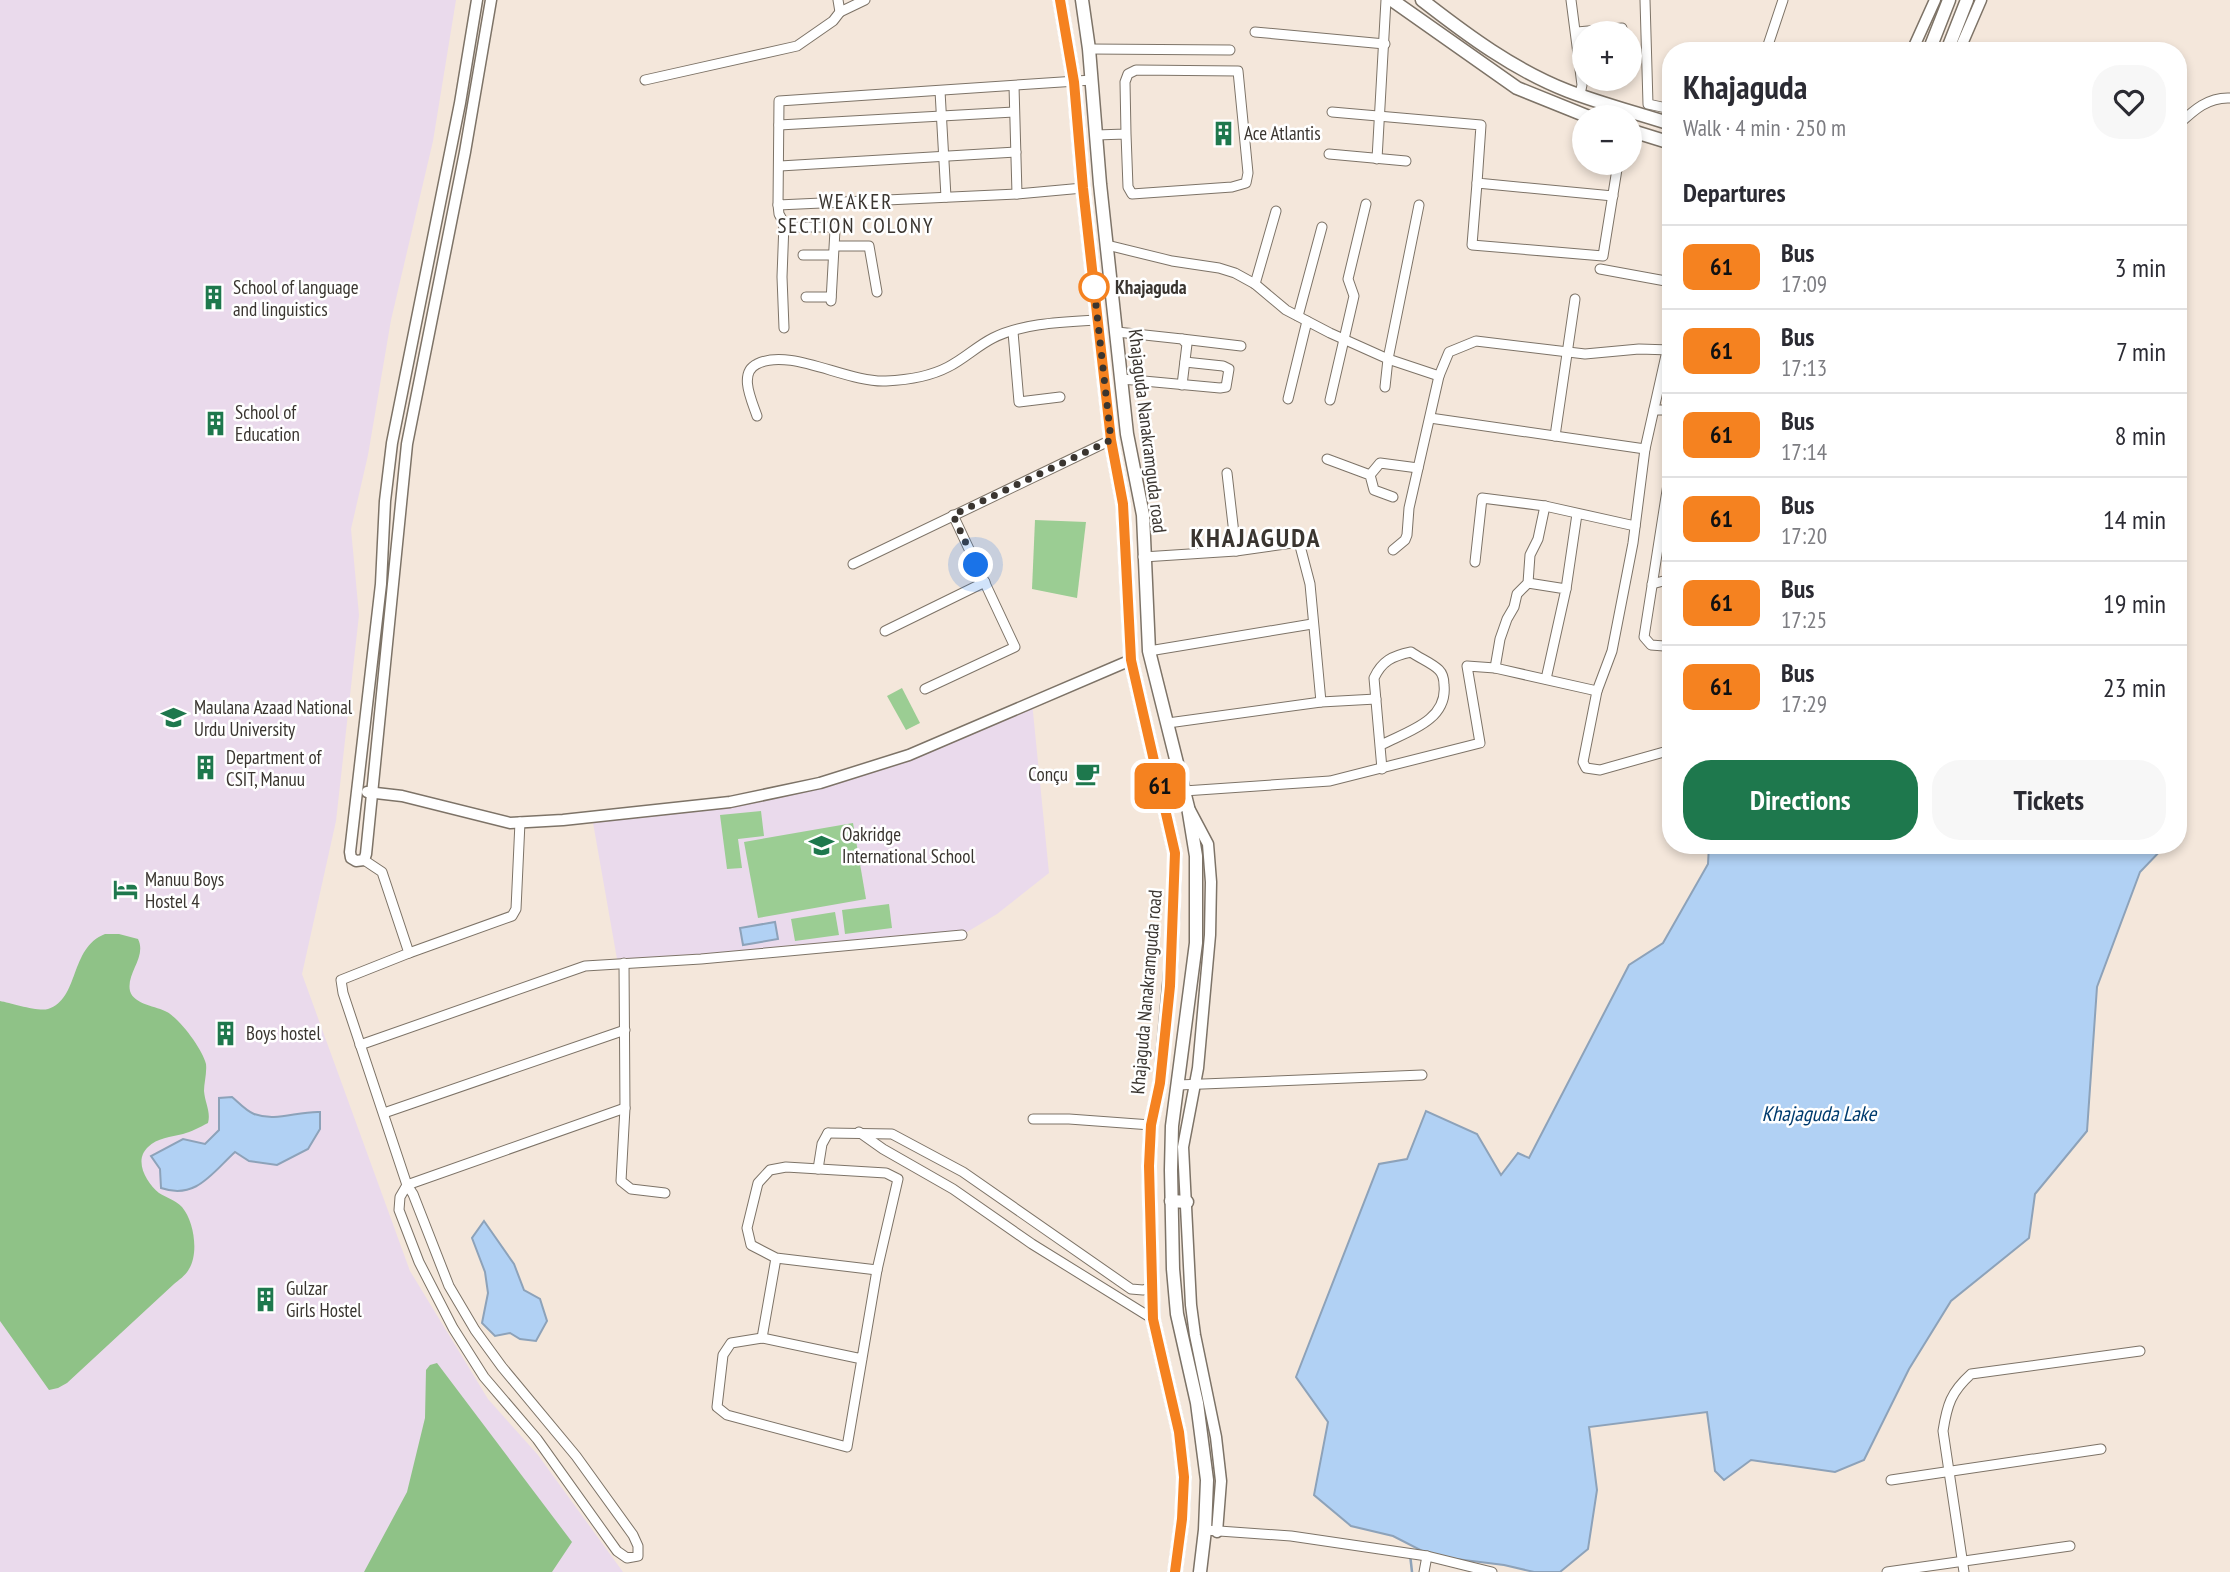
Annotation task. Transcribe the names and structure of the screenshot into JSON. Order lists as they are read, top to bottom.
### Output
{
  "streets": {
    "main road": ["Khajaguda Nanakramguda road"]
  },
  "districts": ["WEAKER SECTION COLONY", "KHAJAGUDA"],
  "water": ["Khajaguda Lake"],
  "places": {
    "building": [
      "Ace Atlantis",
      "School of language and linguistics",
      "School of Education",
      "Department of CSIT, Manuu",
      "Boys hostel",
      "Gulzar Girls Hostel"
    ],
    "other": ["Khajaguda"],
    "school or university": ["Maulana Azaad National Urdu University", "Oakridge International School"],
    "cafe": ["Conçu"],
    "hotel": ["Manuu Boys Hostel 4"]
  },
  "lines": ["bus line 61"],
  "page": {
    "on_map": "61",
    "map_buttons": ["+", "−"],
    "heading": [
      ["Khajaguda", "Walk · 4 min · 250 m"],
      "Departures"
    ],
    "list": [
      {
        "mark": "61",
        "name": "Bus",
        "note": "17:09",
        "value": "3 min"
      },
      {
        "mark": "61",
        "name": "Bus",
        "note": "17:13",
        "value": "7 min"
      },
      {
        "mark": "61",
        "name": "Bus",
        "note": "17:14",
        "value": "8 min"
      },
      {
        "mark": "61",
        "name": "Bus",
        "note": "17:20",
        "value": "14 min"
      },
      {
        "mark": "61",
        "name": "Bus",
        "note": "17:25",
        "value": "19 min"
      },
      {
        "mark": "61",
        "name": "Bus",
        "note": "17:29",
        "value": "23 min"
      }
    ],
    "buttons": ["Directions", "Tickets"]
  }
}
